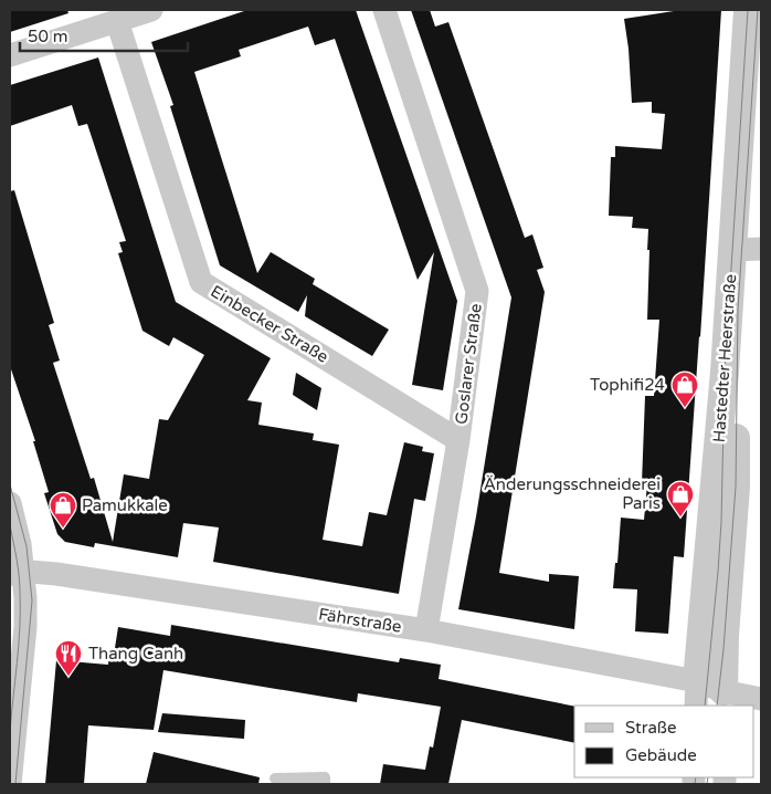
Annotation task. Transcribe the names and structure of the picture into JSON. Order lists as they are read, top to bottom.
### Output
{
  "streets": {
    "street": [
      "Einbecker Straße",
      "Hastedter Heerstraße",
      "Goslarer Straße",
      "Fährstraße"
    ]
  },
  "crossings": [
    ["Einbecker Straße", "Goslarer Straße"],
    ["Hastedter Heerstraße", "Fährstraße"],
    ["Goslarer Straße", "Fährstraße"]
  ],
  "places": {
    "shop": ["Tophifi24", "Änderungsschneiderei Paris", "Pamukkale"],
    "restaurant": ["Thang Canh"]
  },
  "legend": ["Straße", "Gebäude"],
  "scale_bar": "50 m"
}
